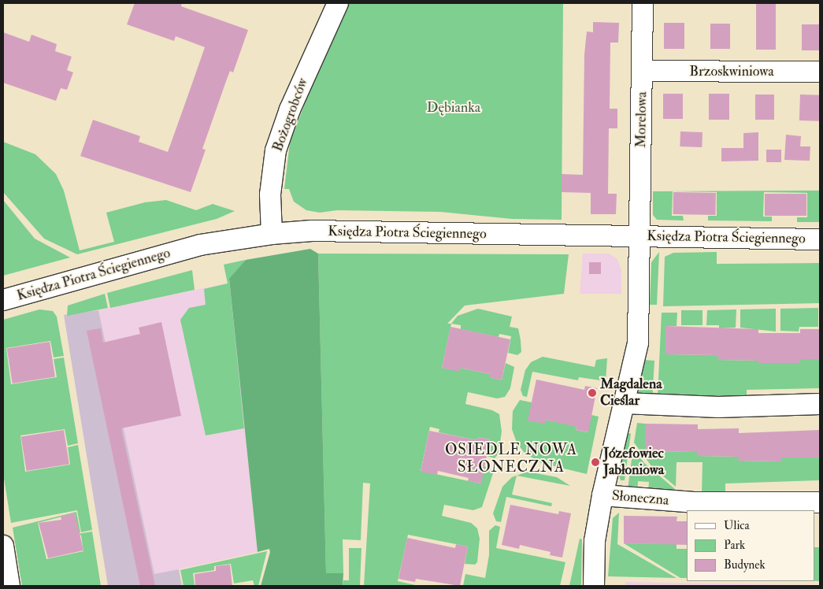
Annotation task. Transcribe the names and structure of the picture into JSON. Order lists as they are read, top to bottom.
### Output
{
  "streets": {
    "street": [
      "Brzoskwiniowa",
      "Bożogrobców",
      "Morelowa",
      "Księdza Piotra Ściegiennego",
      "Słoneczna"
    ]
  },
  "crossings": [
    ["Brzoskwiniowa", "Morelowa"],
    ["Bożogrobców", "Księdza Piotra Ściegiennego"],
    ["Morelowa", "Księdza Piotra Ściegiennego"],
    ["Morelowa", "Słoneczna"],
    ["Księdza Piotra Ściegiennego", "Słoneczna"]
  ],
  "districts": ["OSIEDLE NOWA SŁONECZNA"],
  "parks": ["Dębianka"],
  "places": ["Magdalena Cieślar", "Józefowiec Jabłoniowa"],
  "legend": ["Ulica", "Park", "Budynek"]
}
